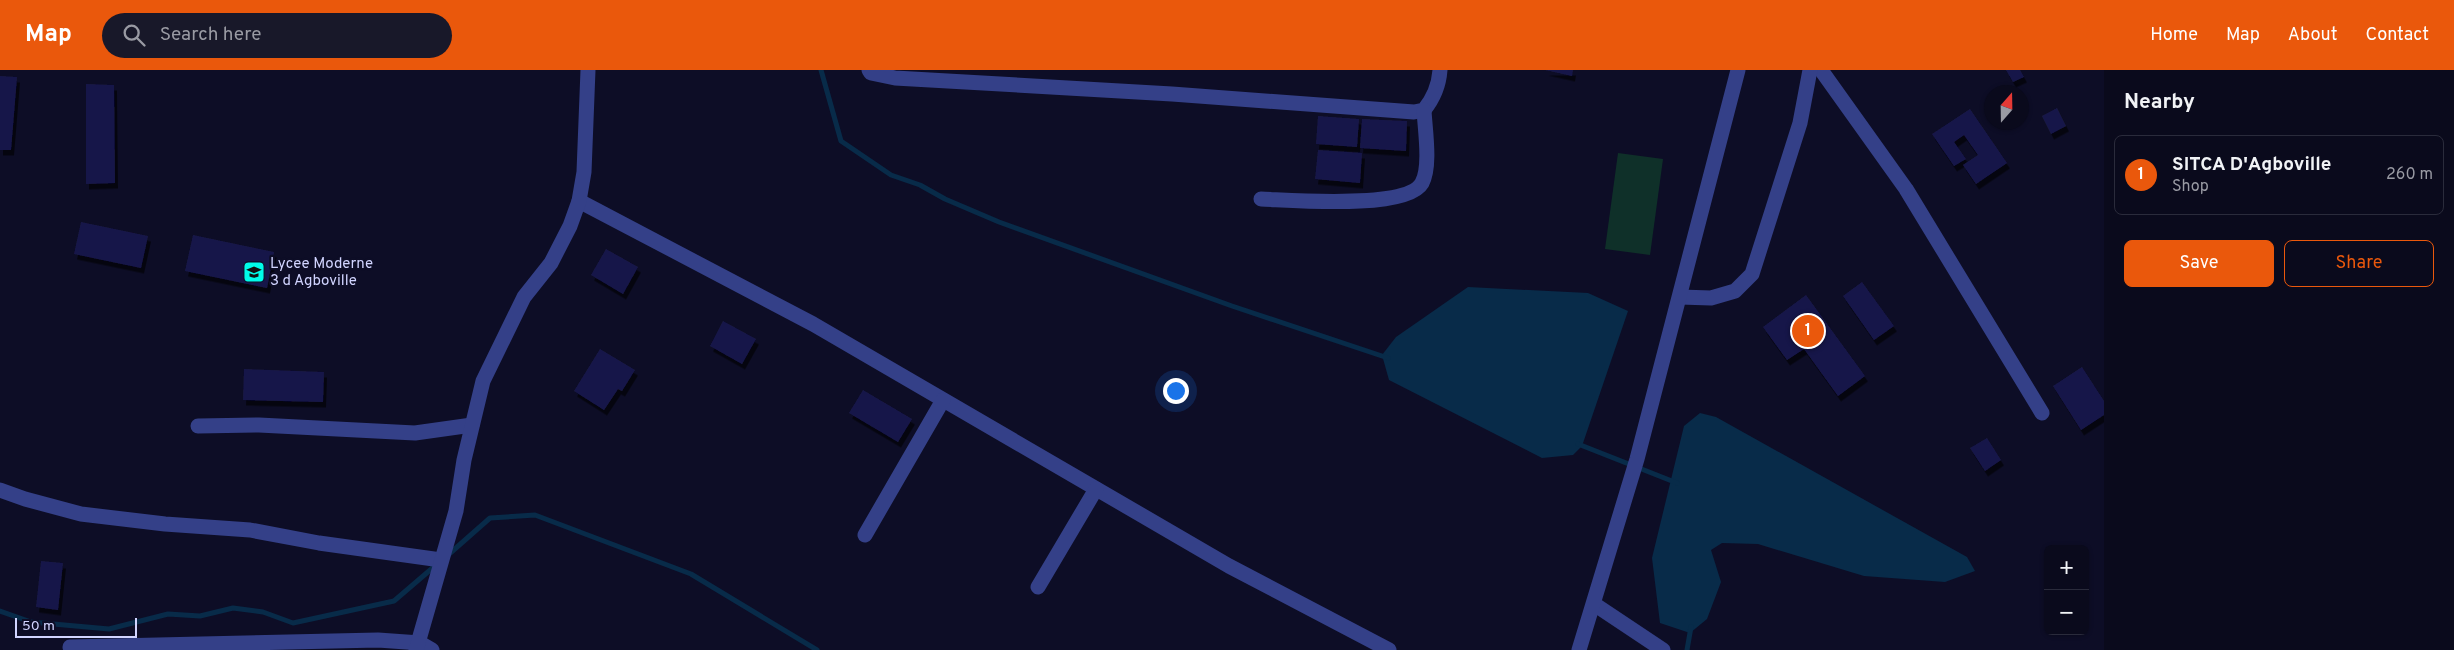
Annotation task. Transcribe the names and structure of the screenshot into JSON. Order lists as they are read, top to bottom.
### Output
{
  "places": {
    "school or university": ["Lycee Moderne 3 d Agboville"]
  },
  "scale_bar": "50 m",
  "north": "top",
  "page": {
    "header": "Map",
    "search": "Search here",
    "nav": [
      "Home",
      "Map",
      "About",
      "Contact"
    ],
    "heading": "Nearby",
    "list": [
      {
        "mark": "1",
        "name": "SITCA D'Agboville",
        "note": "Shop",
        "value": "260 m"
      }
    ],
    "buttons": ["Save", "Share"],
    "pins": "1",
    "map_buttons": ["+", "−"],
    "scale": "50 m"
  }
}
